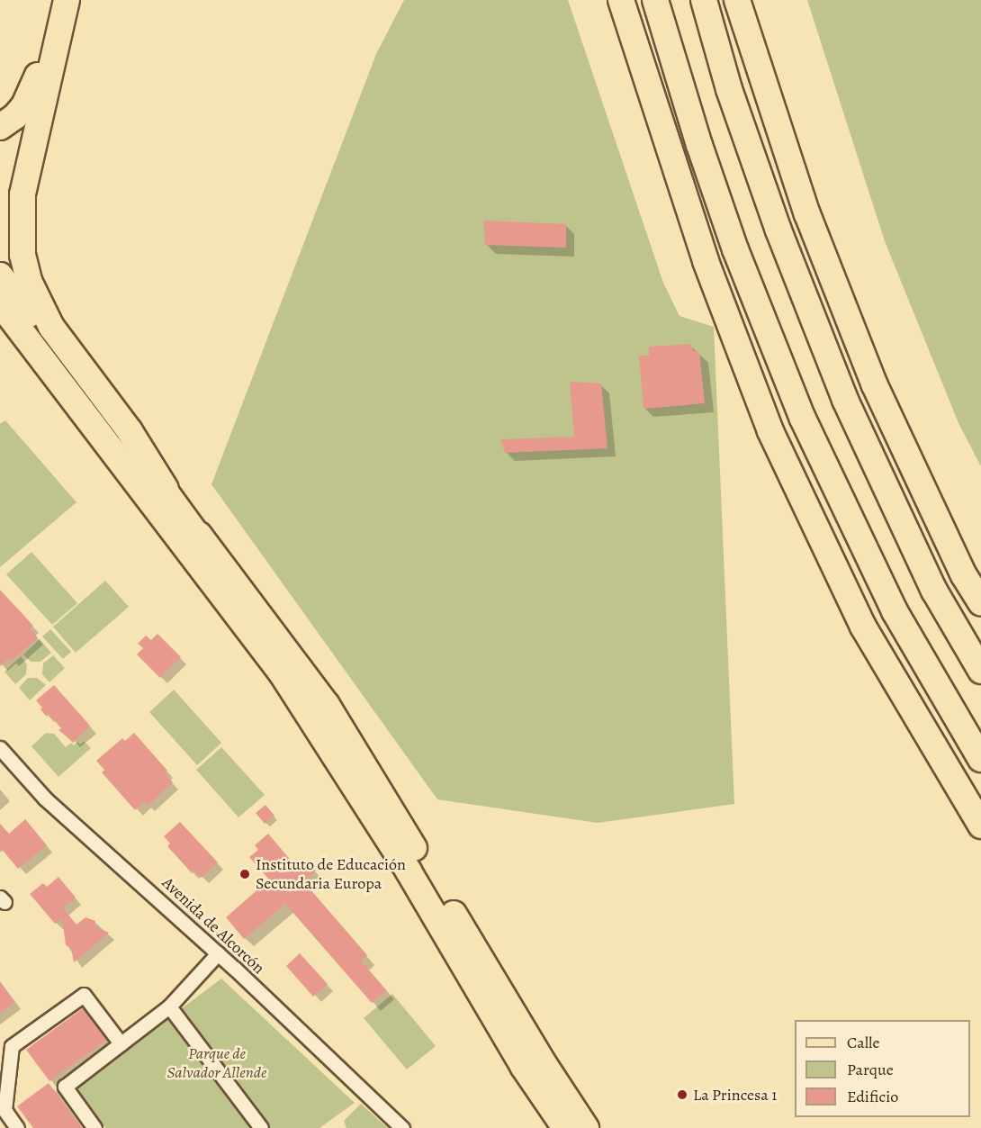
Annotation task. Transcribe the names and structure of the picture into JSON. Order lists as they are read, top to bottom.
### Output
{
  "streets": {
    "street": ["Avenida de Alcorcón"]
  },
  "parks": ["Parque de Salvador Allende"],
  "places": ["Instituto de Educación Secundaria Europa", "La Princesa 1"],
  "legend": ["Calle", "Parque", "Edificio"]
}
